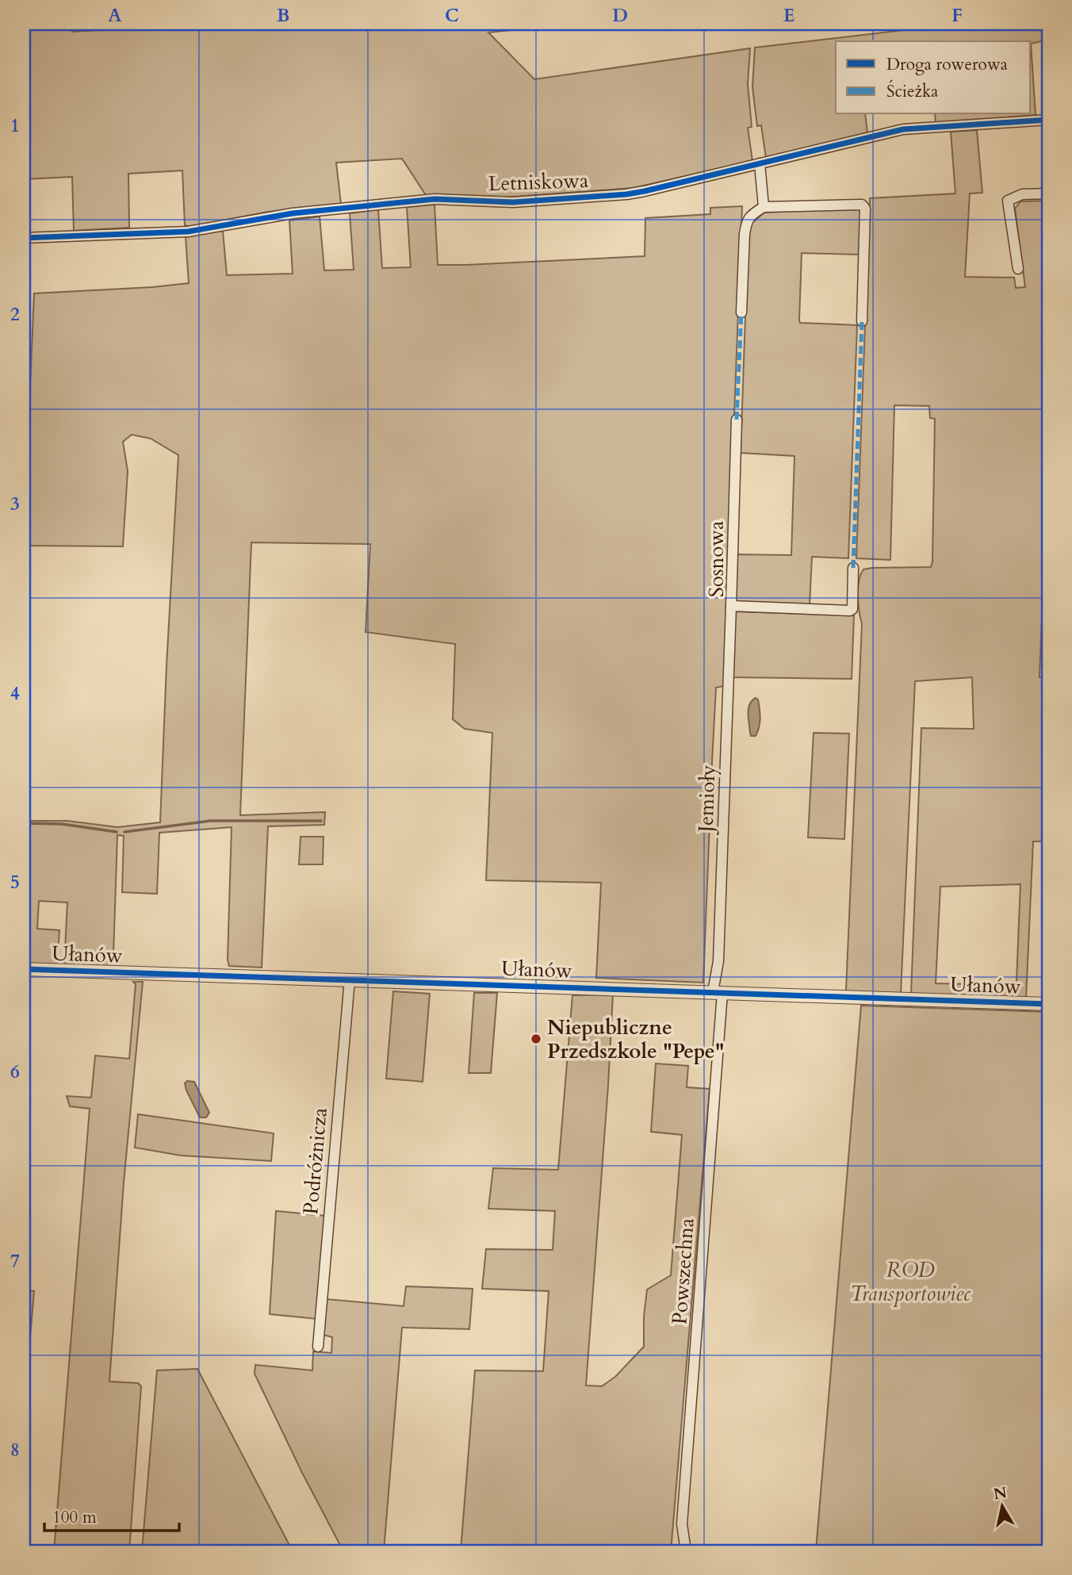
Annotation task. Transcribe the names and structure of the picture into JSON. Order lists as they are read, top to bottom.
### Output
{
  "streets": {
    "street": [
      "Letniskowa",
      "Sosnowa",
      "Jemioły",
      "Ułanów",
      "Podróżnicza",
      "Powszechna"
    ]
  },
  "crossings": [
    ["Sosnowa", "Jemioły"],
    ["Jemioły", "Ułanów"],
    ["Jemioły", "Powszechna"],
    ["Ułanów", "Podróżnicza"],
    ["Ułanów", "Powszechna"]
  ],
  "parks": ["ROD Transportowiec"],
  "places": ["Niepubliczne Przedszkole \"Pepe\""],
  "legend": ["Droga rowerowa", "Ścieżka"],
  "scale_bar": "100 m",
  "north": "top",
  "grid": {
    "columns": [
      "A",
      "B",
      "C",
      "D",
      "E",
      "F"
    ],
    "rows": [
      "1",
      "2",
      "3",
      "4",
      "5",
      "6",
      "7",
      "8"
    ]
  }
}
